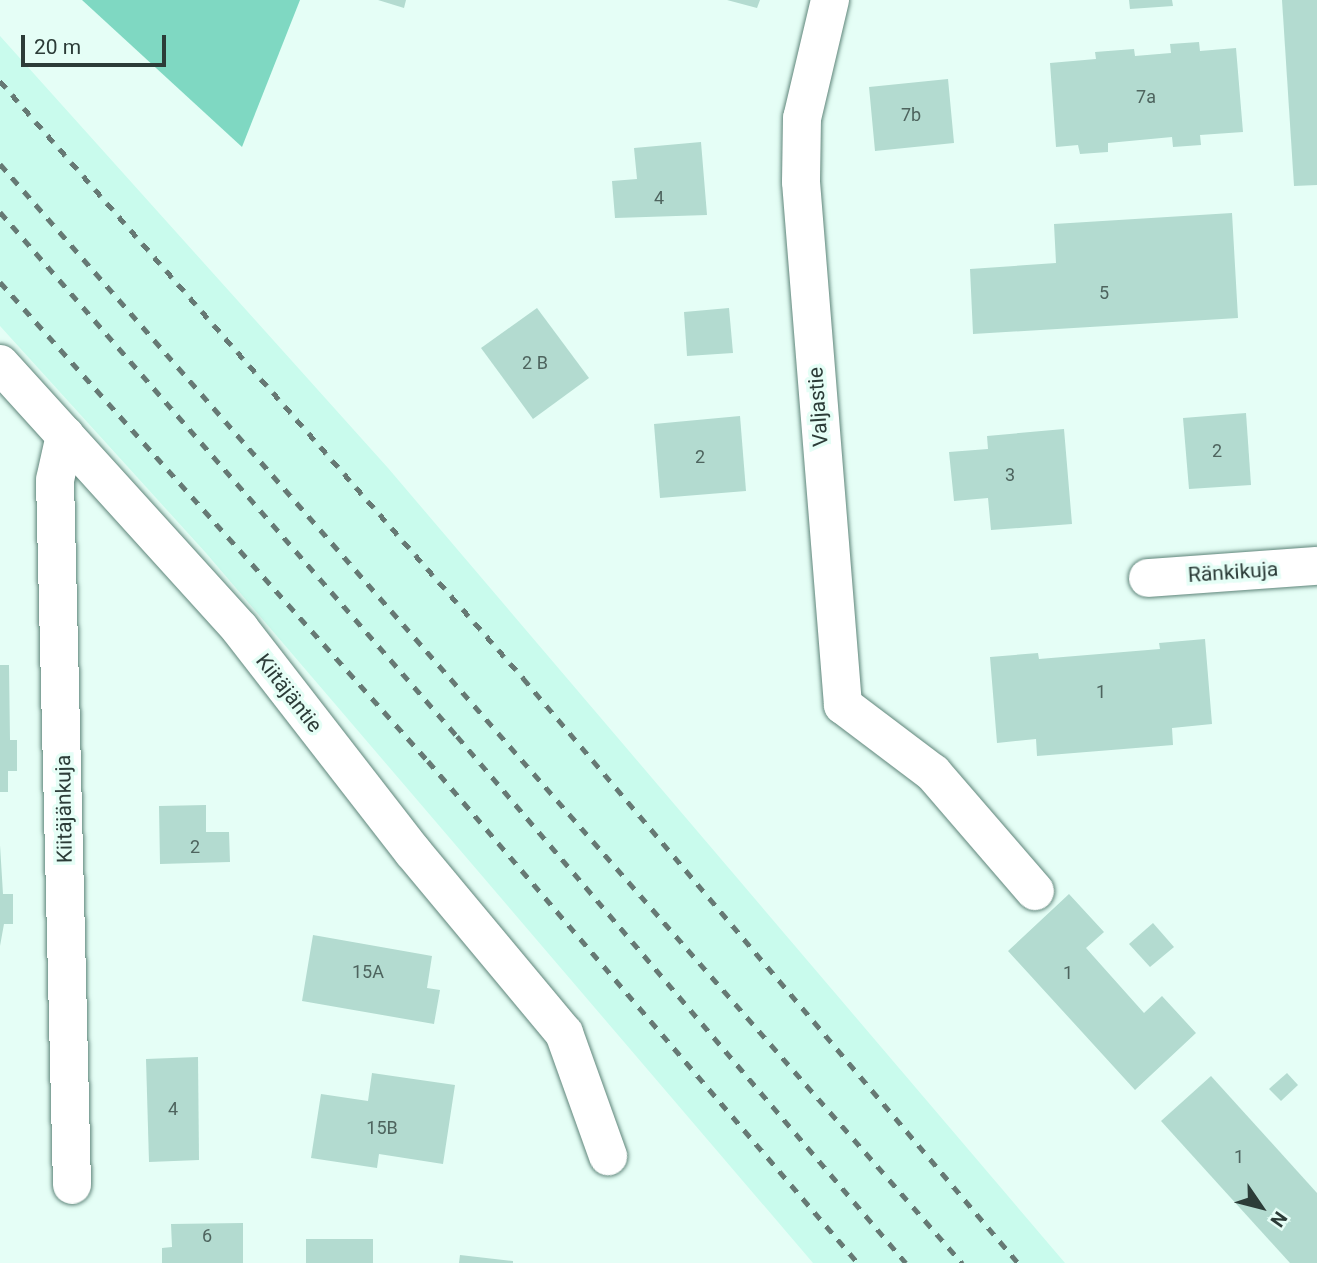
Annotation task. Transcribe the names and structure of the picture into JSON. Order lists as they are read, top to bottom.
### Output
{
  "streets": {
    "street": [
      "Valjastie",
      "Ränkikuja",
      "Kiitäjäntie",
      "Kiitäjänkuja"
    ]
  },
  "crossings": [
    ["Kiitäjäntie", "Kiitäjänkuja"]
  ],
  "house_numbers": [
    "7a",
    "7b",
    "4",
    "5",
    "2 B",
    "2",
    "2",
    "3",
    "1",
    "2",
    "15A",
    "1",
    "4",
    "15B",
    "1",
    "6"
  ],
  "scale_bar": "20 m",
  "north": "bottom right"
}
